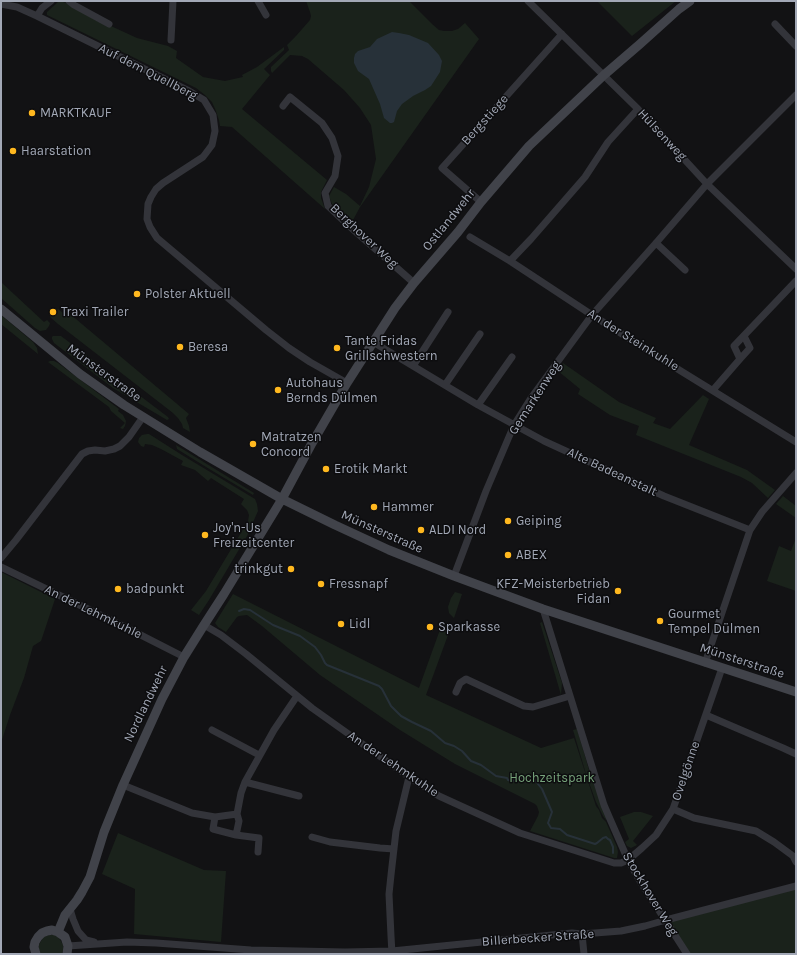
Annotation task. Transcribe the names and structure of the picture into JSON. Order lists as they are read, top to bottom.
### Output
{
  "streets": {
    "main road": ["Ostlandwehr", "Münsterstraße", "Nordlandwehr"],
    "street": [
      "Auf dem Quellberg",
      "Bergstiege",
      "Hülsenweg",
      "Berghover Weg",
      "An der Steinkuhle",
      "Gemarkenweg",
      "Alte Badeanstalt",
      "An der Lehmkuhle",
      "Ovelgönne",
      "Stockhover Weg",
      "Billerbecker Straße"
    ]
  },
  "crossings": [
    ["Auf dem Quellberg", "Ostlandwehr"],
    ["Bergstiege", "Hülsenweg"],
    ["Bergstiege", "Ostlandwehr"],
    ["Hülsenweg", "Ostlandwehr"],
    ["Hülsenweg", "Gemarkenweg"],
    ["Ostlandwehr", "Berghover Weg"],
    ["Ostlandwehr", "Münsterstraße"],
    ["Ostlandwehr", "Alte Badeanstalt"],
    ["Ostlandwehr", "Nordlandwehr"],
    ["An der Steinkuhle", "Gemarkenweg"],
    ["Münsterstraße", "Gemarkenweg"],
    ["Münsterstraße", "Nordlandwehr"],
    ["Münsterstraße", "Ovelgönne"],
    ["Münsterstraße", "Stockhover Weg"],
    ["Gemarkenweg", "Alte Badeanstalt"],
    ["An der Lehmkuhle", "Nordlandwehr"],
    ["An der Lehmkuhle", "Ovelgönne"],
    ["An der Lehmkuhle", "Stockhover Weg"],
    ["Nordlandwehr", "Billerbecker Straße"],
    ["Ovelgönne", "Stockhover Weg"],
    ["Stockhover Weg", "Billerbecker Straße"]
  ],
  "parks": ["Hochzeitspark"],
  "places": [
    "MARKTKAUF",
    "Haarstation",
    "Polster Aktuell",
    "Traxi Trailer",
    "Beresa",
    "Tante Fridas Grillschwestern",
    "Autohaus Bernds Dülmen",
    "Matratzen Concord",
    "Erotik Markt",
    "Hammer",
    "Geiping",
    "ALDI Nord",
    "Joy'n-Us Freizeitcenter",
    "ABEX",
    "trinkgut",
    "Fressnapf",
    "badpunkt",
    "KFZ-Meisterbetrieb Fidan",
    "Gourmet Tempel Dülmen",
    "Lidl",
    "Sparkasse"
  ]
}
